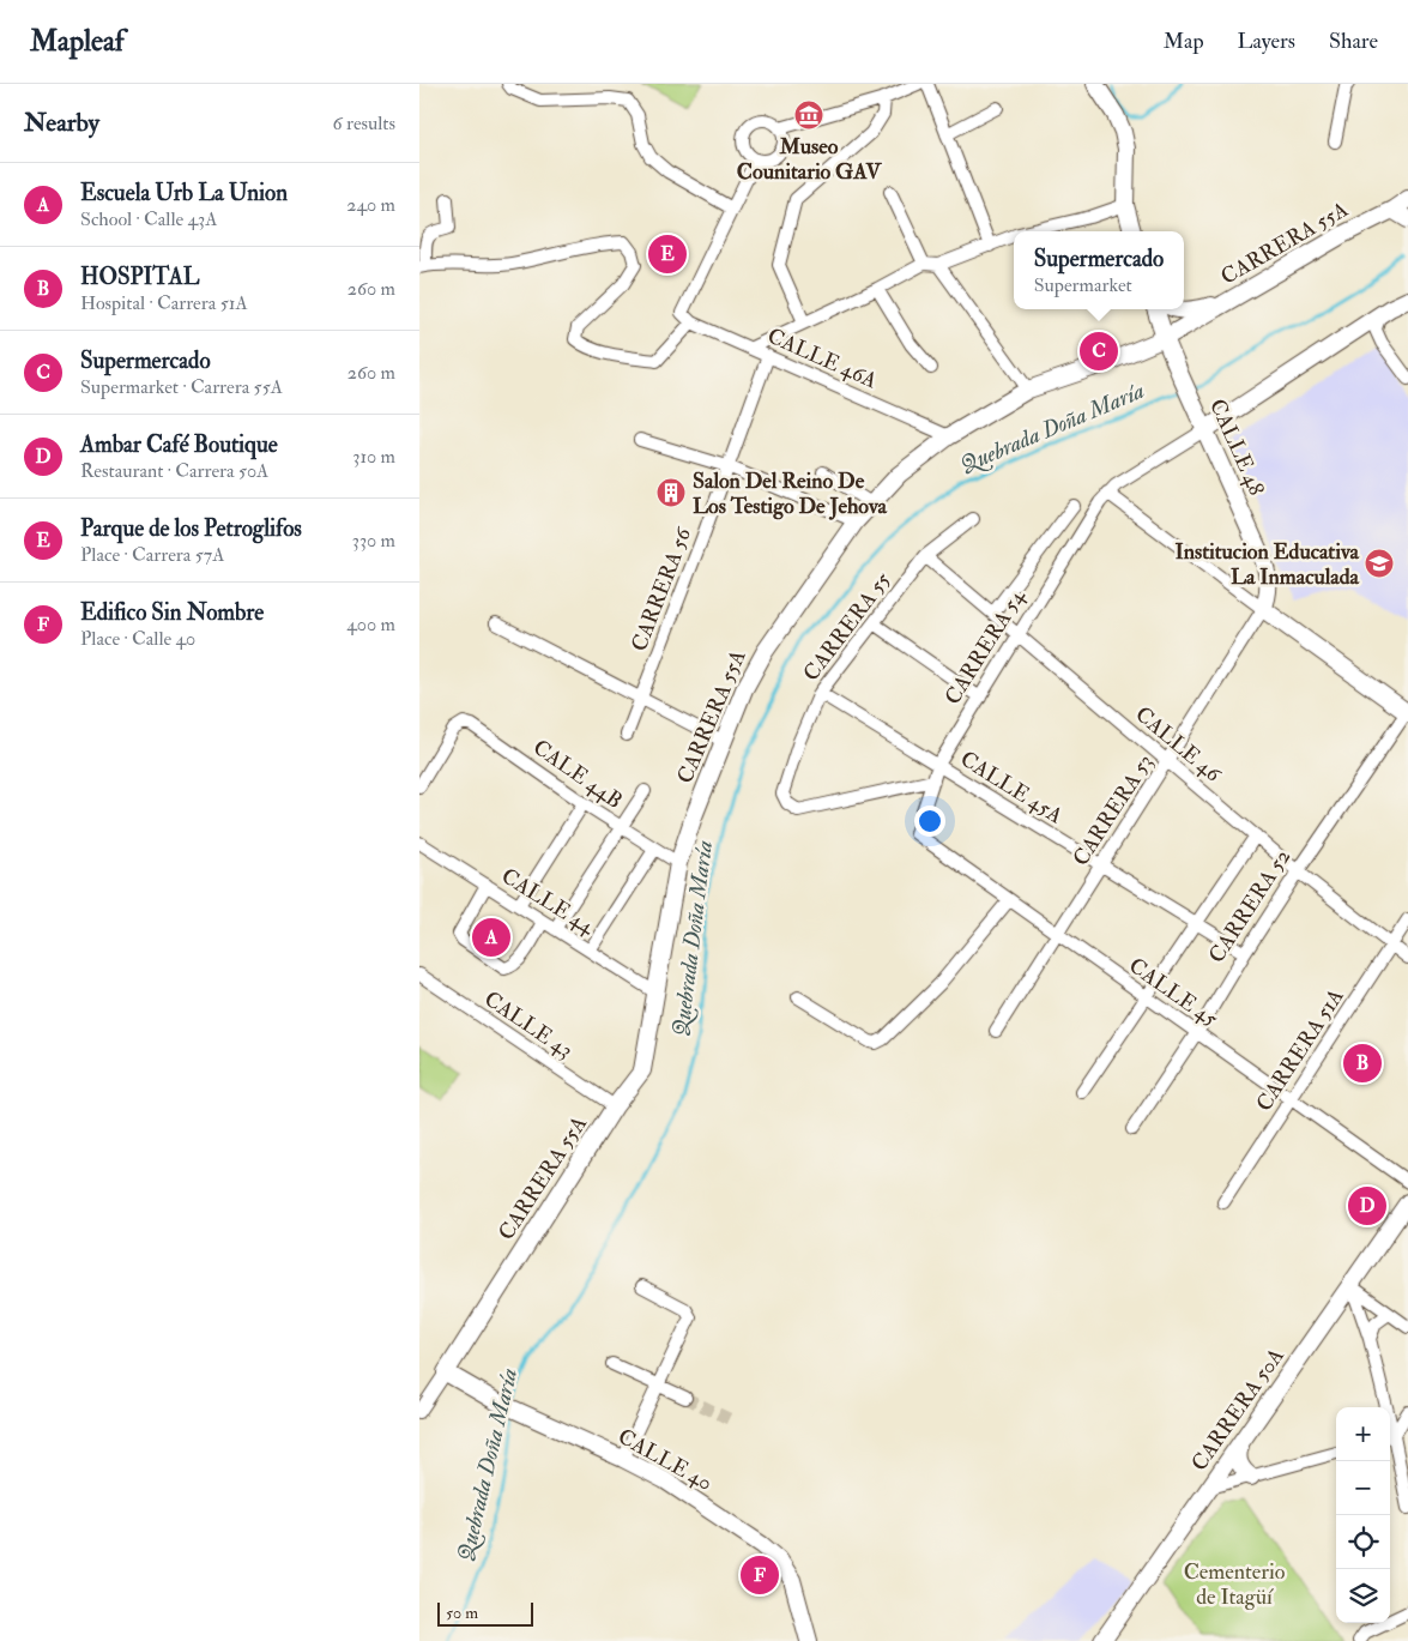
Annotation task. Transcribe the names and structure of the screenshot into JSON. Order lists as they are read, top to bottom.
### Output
{
  "streets": {
    "street": [
      "CARRERA 55A",
      "CALLE 46A",
      "CALLE 48",
      "CARRERA 56",
      "CARRERA 55",
      "CARRERA 54",
      "CALLE 46",
      "CALE 44B",
      "CALLE 45A",
      "CARRERA 53",
      "CALLE 44",
      "CARRERA 52",
      "CALLE 45",
      "CALLE 43",
      "CARRERA 51A",
      "CARRERA 50A",
      "CALLE 40"
    ]
  },
  "crossings": [
    ["CARRERA 55A", "CALLE 46A"],
    ["CARRERA 55A", "CALLE 48"],
    ["CARRERA 55A", "CALE 44B"],
    ["CARRERA 55A", "CALLE 44"],
    ["CARRERA 55A", "CALLE 43"],
    ["CARRERA 55A", "CALLE 40"],
    ["CALLE 46A", "CARRERA 56"],
    ["CALLE 48", "CARRERA 53"],
    ["CARRERA 55", "CARRERA 54"],
    ["CARRERA 55", "CALLE 46"],
    ["CARRERA 55", "CALLE 45A"],
    ["CARRERA 54", "CALLE 46"],
    ["CARRERA 54", "CALLE 45A"],
    ["CARRERA 54", "CALLE 45"],
    ["CALLE 46", "CARRERA 53"],
    ["CALLE 46", "CARRERA 52"],
    ["CALLE 46", "CARRERA 51A"],
    ["CALLE 45A", "CARRERA 53"],
    ["CALLE 45A", "CARRERA 52"],
    ["CARRERA 53", "CALLE 45"],
    ["CARRERA 52", "CALLE 45"],
    ["CALLE 45", "CARRERA 51A"]
  ],
  "water": ["Quebrada Doña María"],
  "parks": ["Cementerio de Itagüí"],
  "places": {
    "museum": ["Museo Counitario GAV"],
    "building": ["Salon Del Reino De Los Testigo De Jehova"],
    "school or university": ["Institucion Educativa La Inmaculada"]
  },
  "scale_bar": "50 m",
  "page": {
    "header": "Mapleaf",
    "nav": ["Map", "Layers", "Share"],
    "heading": ["Nearby", "6 results"],
    "list": [
      {
        "mark": "A",
        "name": "Escuela Urb La Union",
        "note": "School · Calle 43A",
        "value": "240 m"
      },
      {
        "mark": "B",
        "name": "HOSPITAL",
        "note": "Hospital · Carrera 51A",
        "value": "260 m"
      },
      {
        "mark": "C",
        "name": "Supermercado",
        "note": "Supermarket · Carrera 55A",
        "value": "260 m"
      },
      {
        "mark": "D",
        "name": "Ambar Café Boutique",
        "note": "Restaurant · Carrera 50A",
        "value": "310 m"
      },
      {
        "mark": "E",
        "name": "Parque de los Petroglifos",
        "note": "Place · Carrera 57A",
        "value": "330 m"
      },
      {
        "mark": "F",
        "name": "Edifico Sin Nombre",
        "note": "Place · Calle 40",
        "value": "400 m"
      }
    ],
    "popup": ["Supermercado", "Supermarket"],
    "pins": [
      "E",
      "C",
      "A",
      "B",
      "D",
      "F"
    ],
    "map_buttons": ["+", "−"],
    "scale": "50 m"
  }
}
